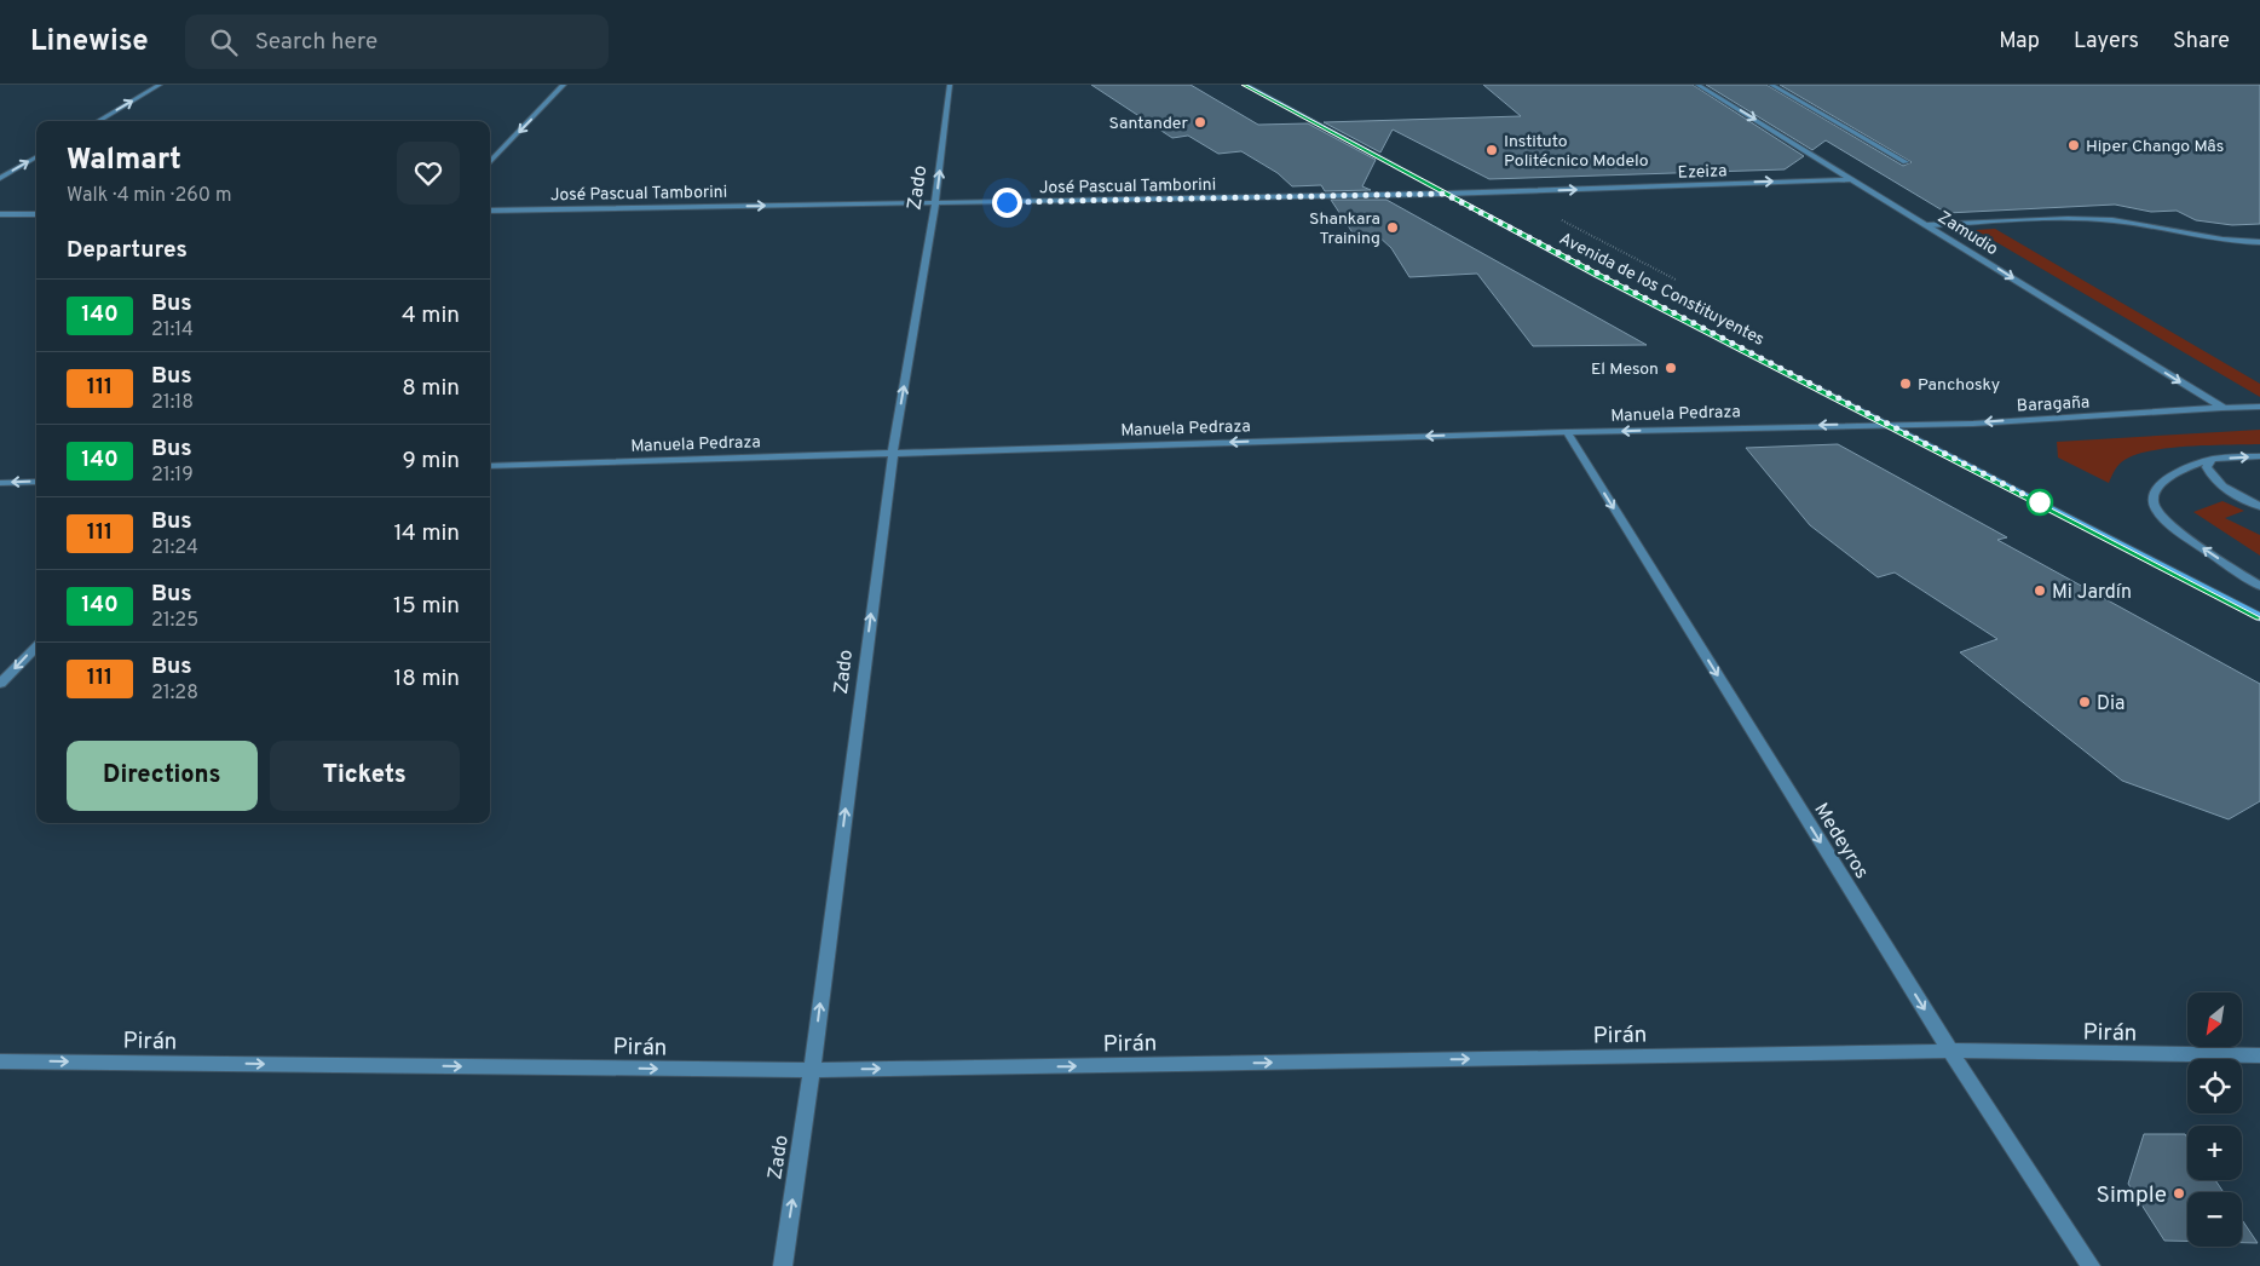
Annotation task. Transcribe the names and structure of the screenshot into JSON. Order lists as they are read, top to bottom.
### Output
{
  "streets": {
    "main road": ["Avenida de los Constituyentes"],
    "street": [
      "Ezeiza",
      "José Pascual Tamborini",
      "Zado",
      "Zamudio",
      "Baragaña",
      "Manuela Pedraza",
      "Medeyros",
      "Pirán"
    ]
  },
  "crossings": [
    ["Ezeiza", "José Pascual Tamborini"],
    ["Ezeiza", "Zamudio"],
    ["Ezeiza", "Avenida de los Constituyentes"],
    ["José Pascual Tamborini", "Zado"],
    ["José Pascual Tamborini", "Avenida de los Constituyentes"],
    ["Zado", "Manuela Pedraza"],
    ["Zado", "Pirán"],
    ["Zamudio", "Baragaña"],
    ["Avenida de los Constituyentes", "Baragaña"],
    ["Avenida de los Constituyentes", "Manuela Pedraza"],
    ["Baragaña", "Manuela Pedraza"],
    ["Manuela Pedraza", "Medeyros"],
    ["Medeyros", "Pirán"]
  ],
  "one_way": [
    "Ezeiza",
    "José Pascual Tamborini",
    "Zado",
    "Zamudio",
    "Baragaña",
    "Manuela Pedraza",
    "Medeyros",
    "Pirán"
  ],
  "places": [
    "Santander",
    "Hiper Chango Mâs",
    "Instituto Politécnico Modelo",
    "Shankara Training",
    "El Meson",
    "Panchosky",
    "Mi Jardín",
    "Dia",
    "Simple"
  ],
  "lines": ["bus line 140"],
  "north": "bottom left",
  "page": {
    "header": "Linewise",
    "search": "Search here",
    "nav": ["Map", "Layers", "Share"],
    "heading": [
      ["Walmart", "Walk · 4 min · 260 m"],
      "Departures"
    ],
    "list": [
      {
        "mark": "140",
        "name": "Bus",
        "note": "21:14",
        "value": "4 min"
      },
      {
        "mark": "111",
        "name": "Bus",
        "note": "21:18",
        "value": "8 min"
      },
      {
        "mark": "140",
        "name": "Bus",
        "note": "21:19",
        "value": "9 min"
      },
      {
        "mark": "111",
        "name": "Bus",
        "note": "21:24",
        "value": "14 min"
      },
      {
        "mark": "140",
        "name": "Bus",
        "note": "21:25",
        "value": "15 min"
      },
      {
        "mark": "111",
        "name": "Bus",
        "note": "21:28",
        "value": "18 min"
      }
    ],
    "buttons": ["Directions", "Tickets"],
    "map_buttons": ["+", "−"]
  }
}
